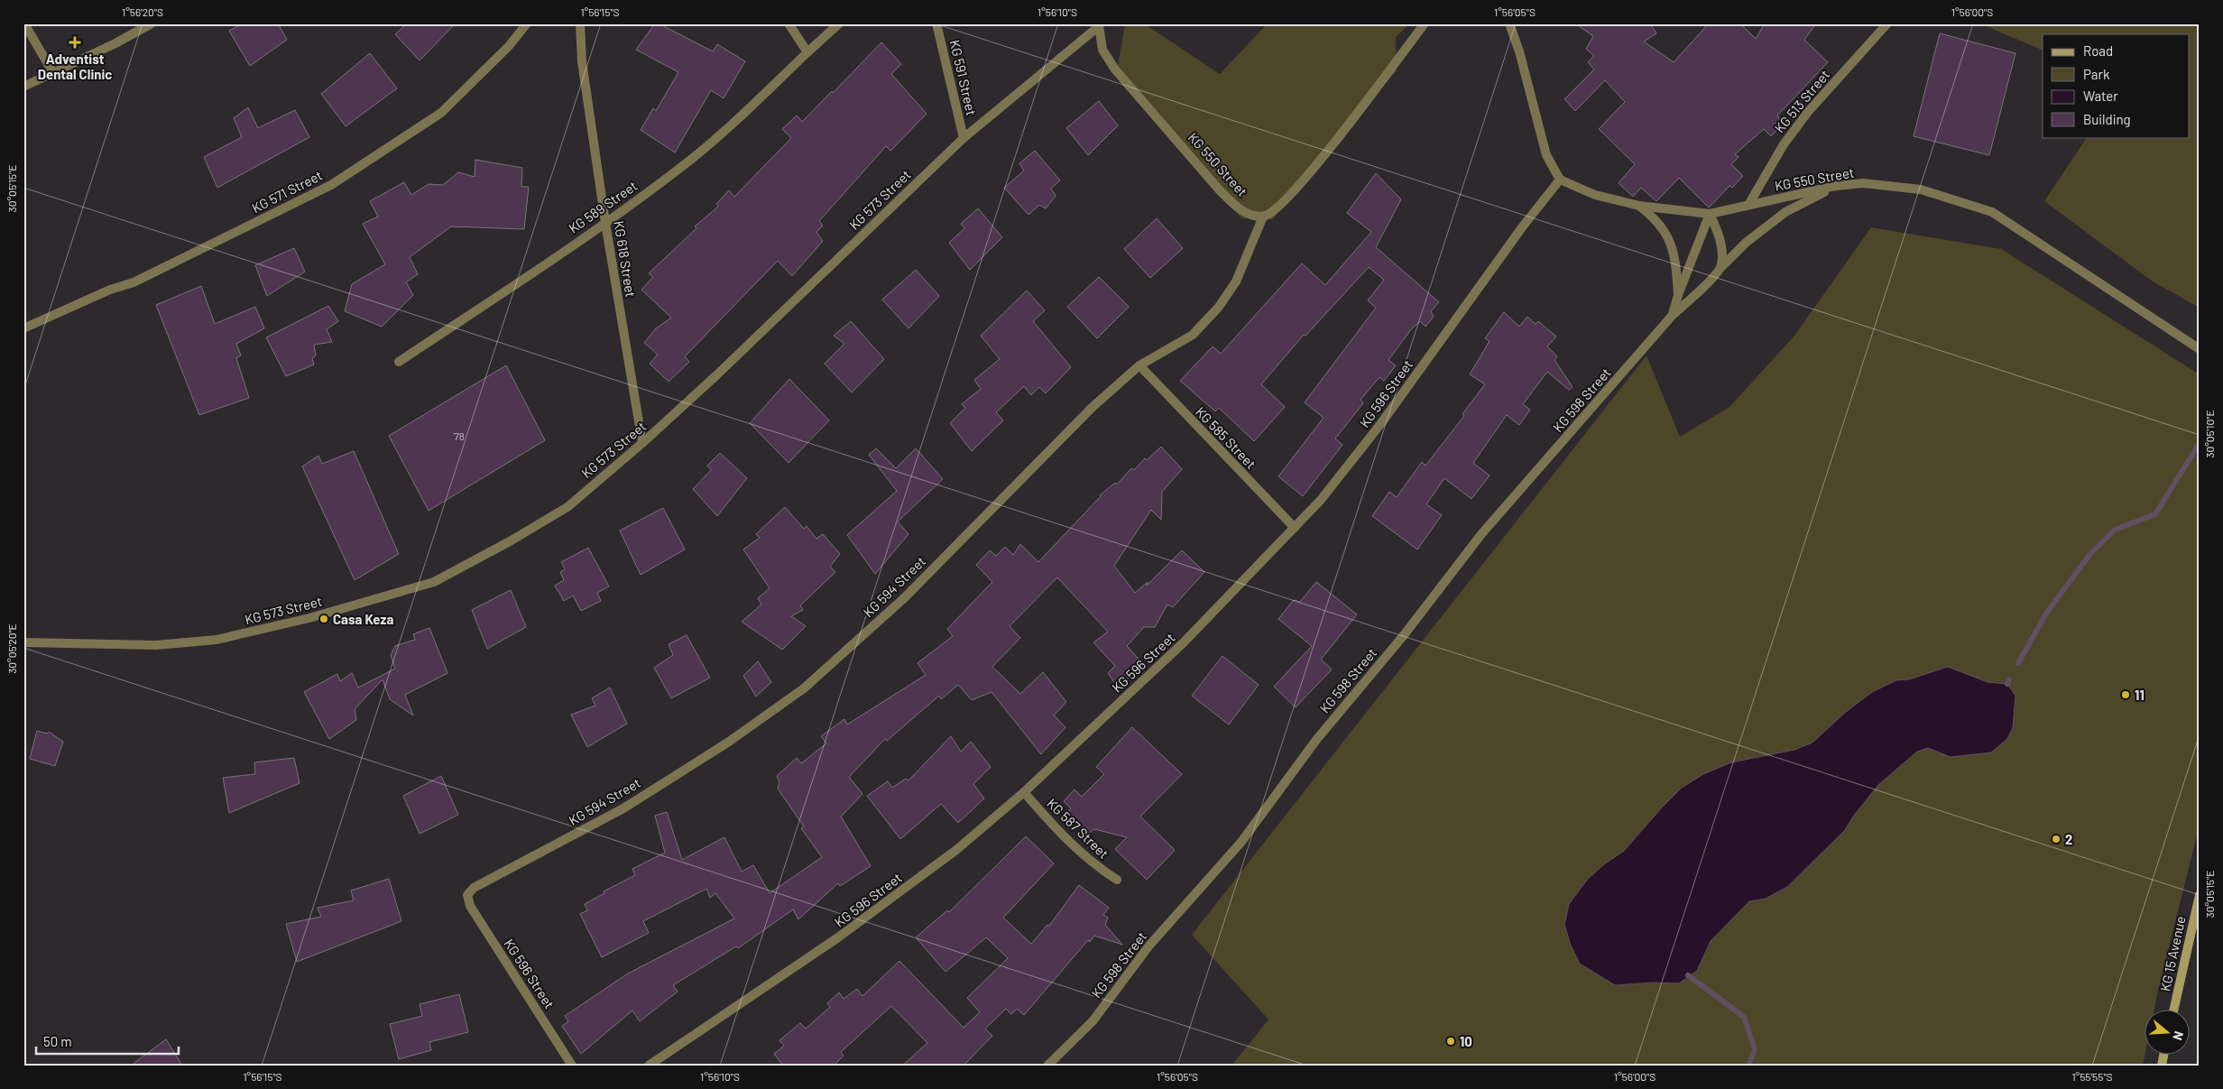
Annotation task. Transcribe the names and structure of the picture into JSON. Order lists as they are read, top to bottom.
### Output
{
  "streets": {
    "main road": ["KG 15 Avenue"],
    "street": [
      "KG 591 Street",
      "KG 513 Street",
      "KG 550 Street",
      "KG 571 Street",
      "KG 573 Street",
      "KG 589 Street",
      "KG 618 Street",
      "KG 596 Street",
      "KG 598 Street",
      "KG 585 Street",
      "KG 594 Street",
      "KG 587 Street"
    ]
  },
  "crossings": [
    ["KG 591 Street", "KG 573 Street"],
    ["KG 513 Street", "KG 550 Street"],
    ["KG 550 Street", "KG 573 Street"],
    ["KG 550 Street", "KG 596 Street"],
    ["KG 550 Street", "KG 598 Street"],
    ["KG 550 Street", "KG 594 Street"],
    ["KG 573 Street", "KG 618 Street"],
    ["KG 589 Street", "KG 618 Street"],
    ["KG 596 Street", "KG 585 Street"],
    ["KG 596 Street", "KG 594 Street"],
    ["KG 596 Street", "KG 587 Street"],
    ["KG 585 Street", "KG 594 Street"]
  ],
  "places": {
    "health": ["Adventist Dental Clinic"],
    "other": [
      "Casa Keza",
      "11",
      "2",
      "10"
    ]
  },
  "house_numbers": ["78"],
  "legend": [
    "Road",
    "Park",
    "Water",
    "Building"
  ],
  "scale_bar": "50 m",
  "north": "right",
  "coordinates": [
    "1°56'20\"S",
    "1°56'15\"S",
    "1°56'10\"S",
    "1°56'05\"S",
    "1°56'00\"S",
    "30°05'15\"E",
    "30°05'10\"E",
    "30°05'20\"E",
    "1°55'55\"S"
  ]
}
